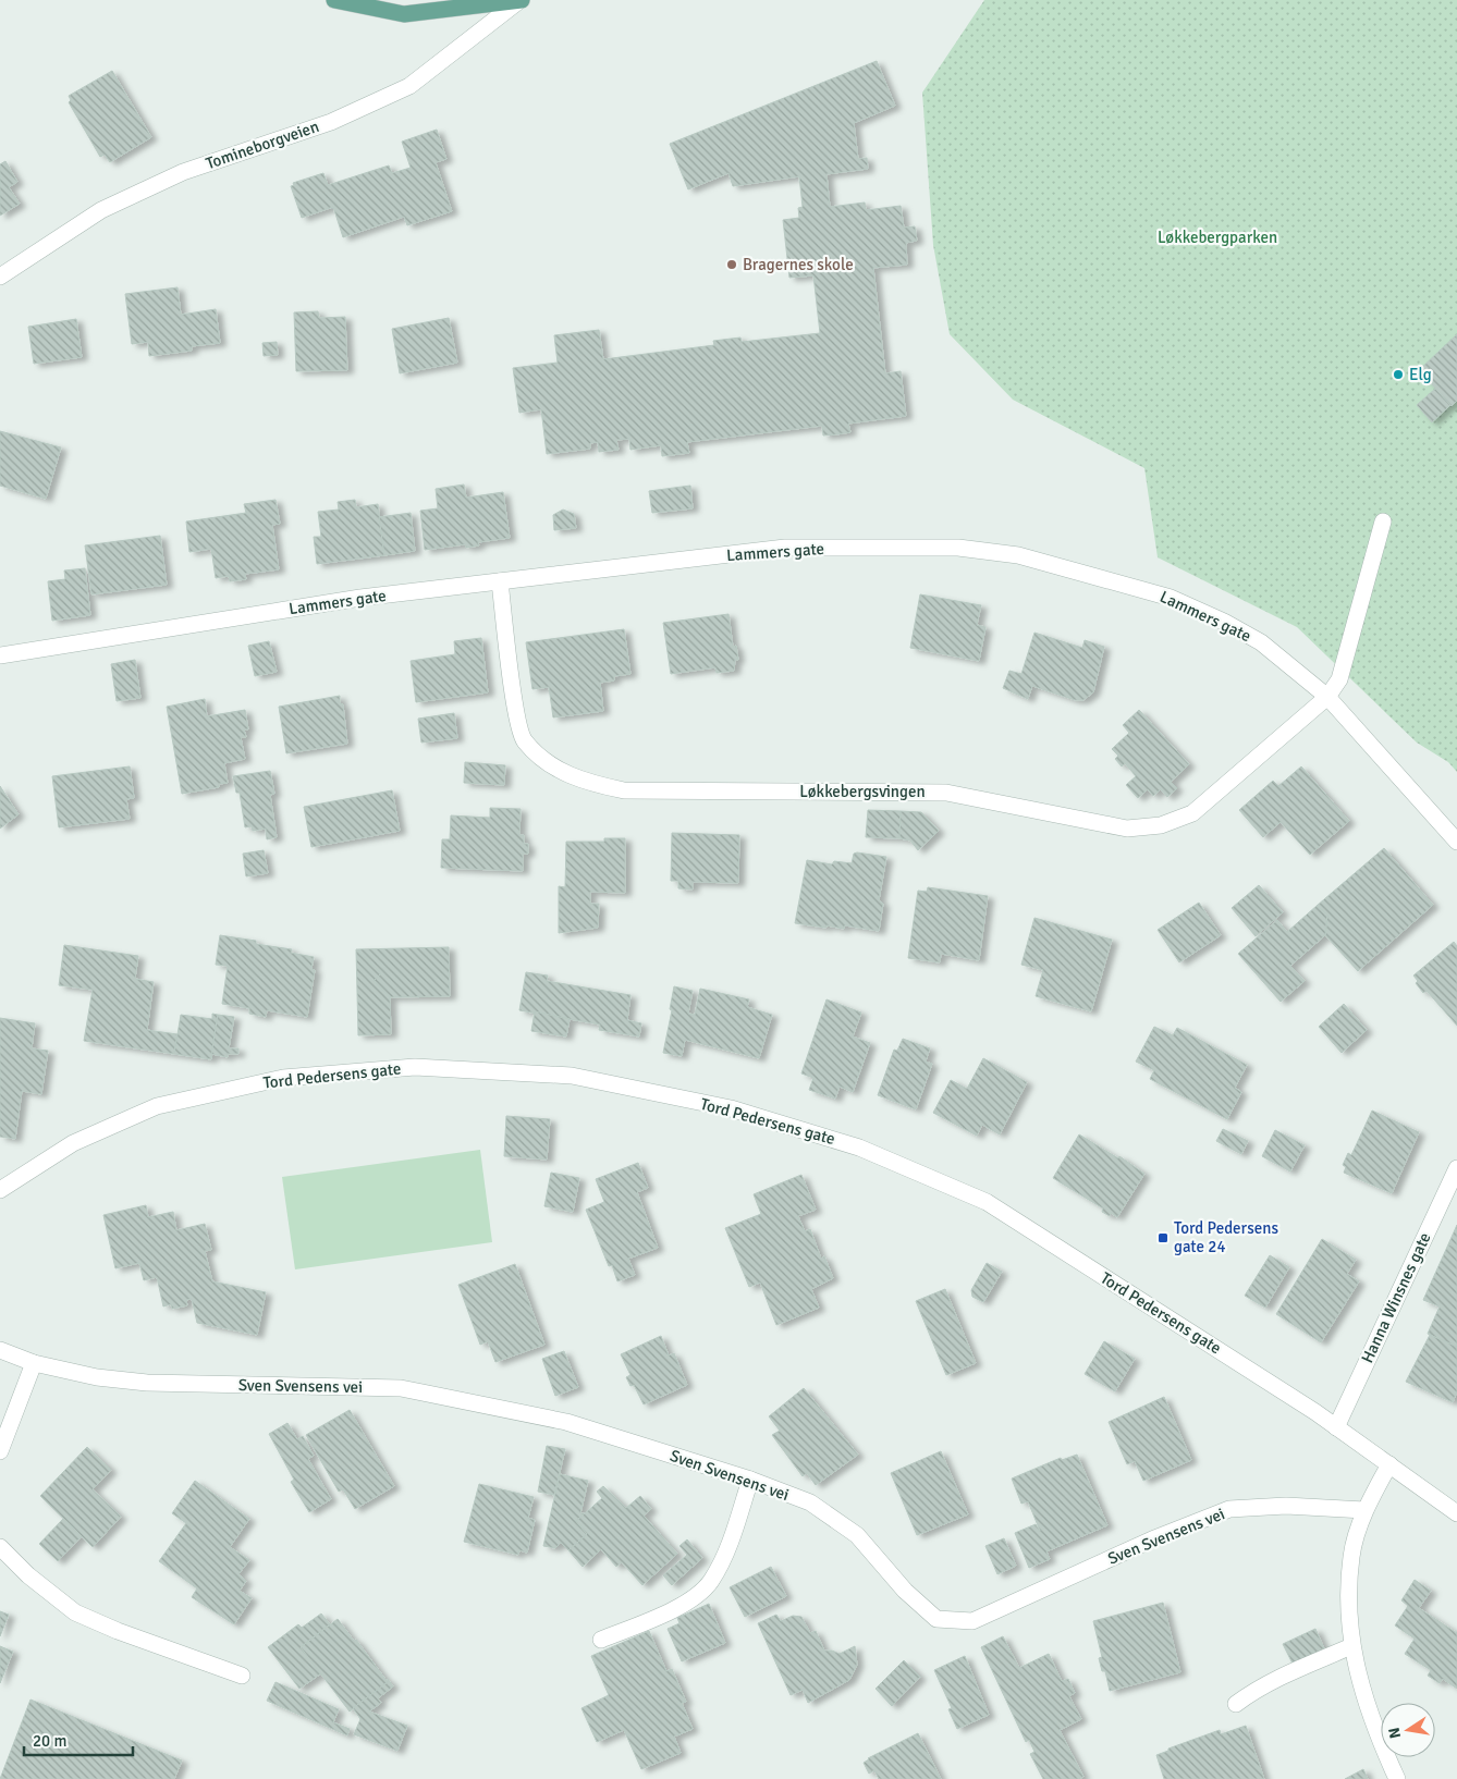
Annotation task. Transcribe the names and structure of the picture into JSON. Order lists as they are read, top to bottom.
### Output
{
  "streets": {
    "street": [
      "Tomineborgveien",
      "Lammers gate",
      "Løkkebergsvingen",
      "Tord Pedersens gate",
      "Hanna Winsnes gate",
      "Sven Svensens vei"
    ]
  },
  "crossings": [
    ["Lammers gate", "Løkkebergsvingen"],
    ["Tord Pedersens gate", "Hanna Winsnes gate"]
  ],
  "parks": ["Løkkebergparken"],
  "places": {
    "other": ["Bragernes skole", "Elg"],
    "transit": ["Tord Pedersens gate 24"]
  },
  "scale_bar": "20 m",
  "north": "left"
}
